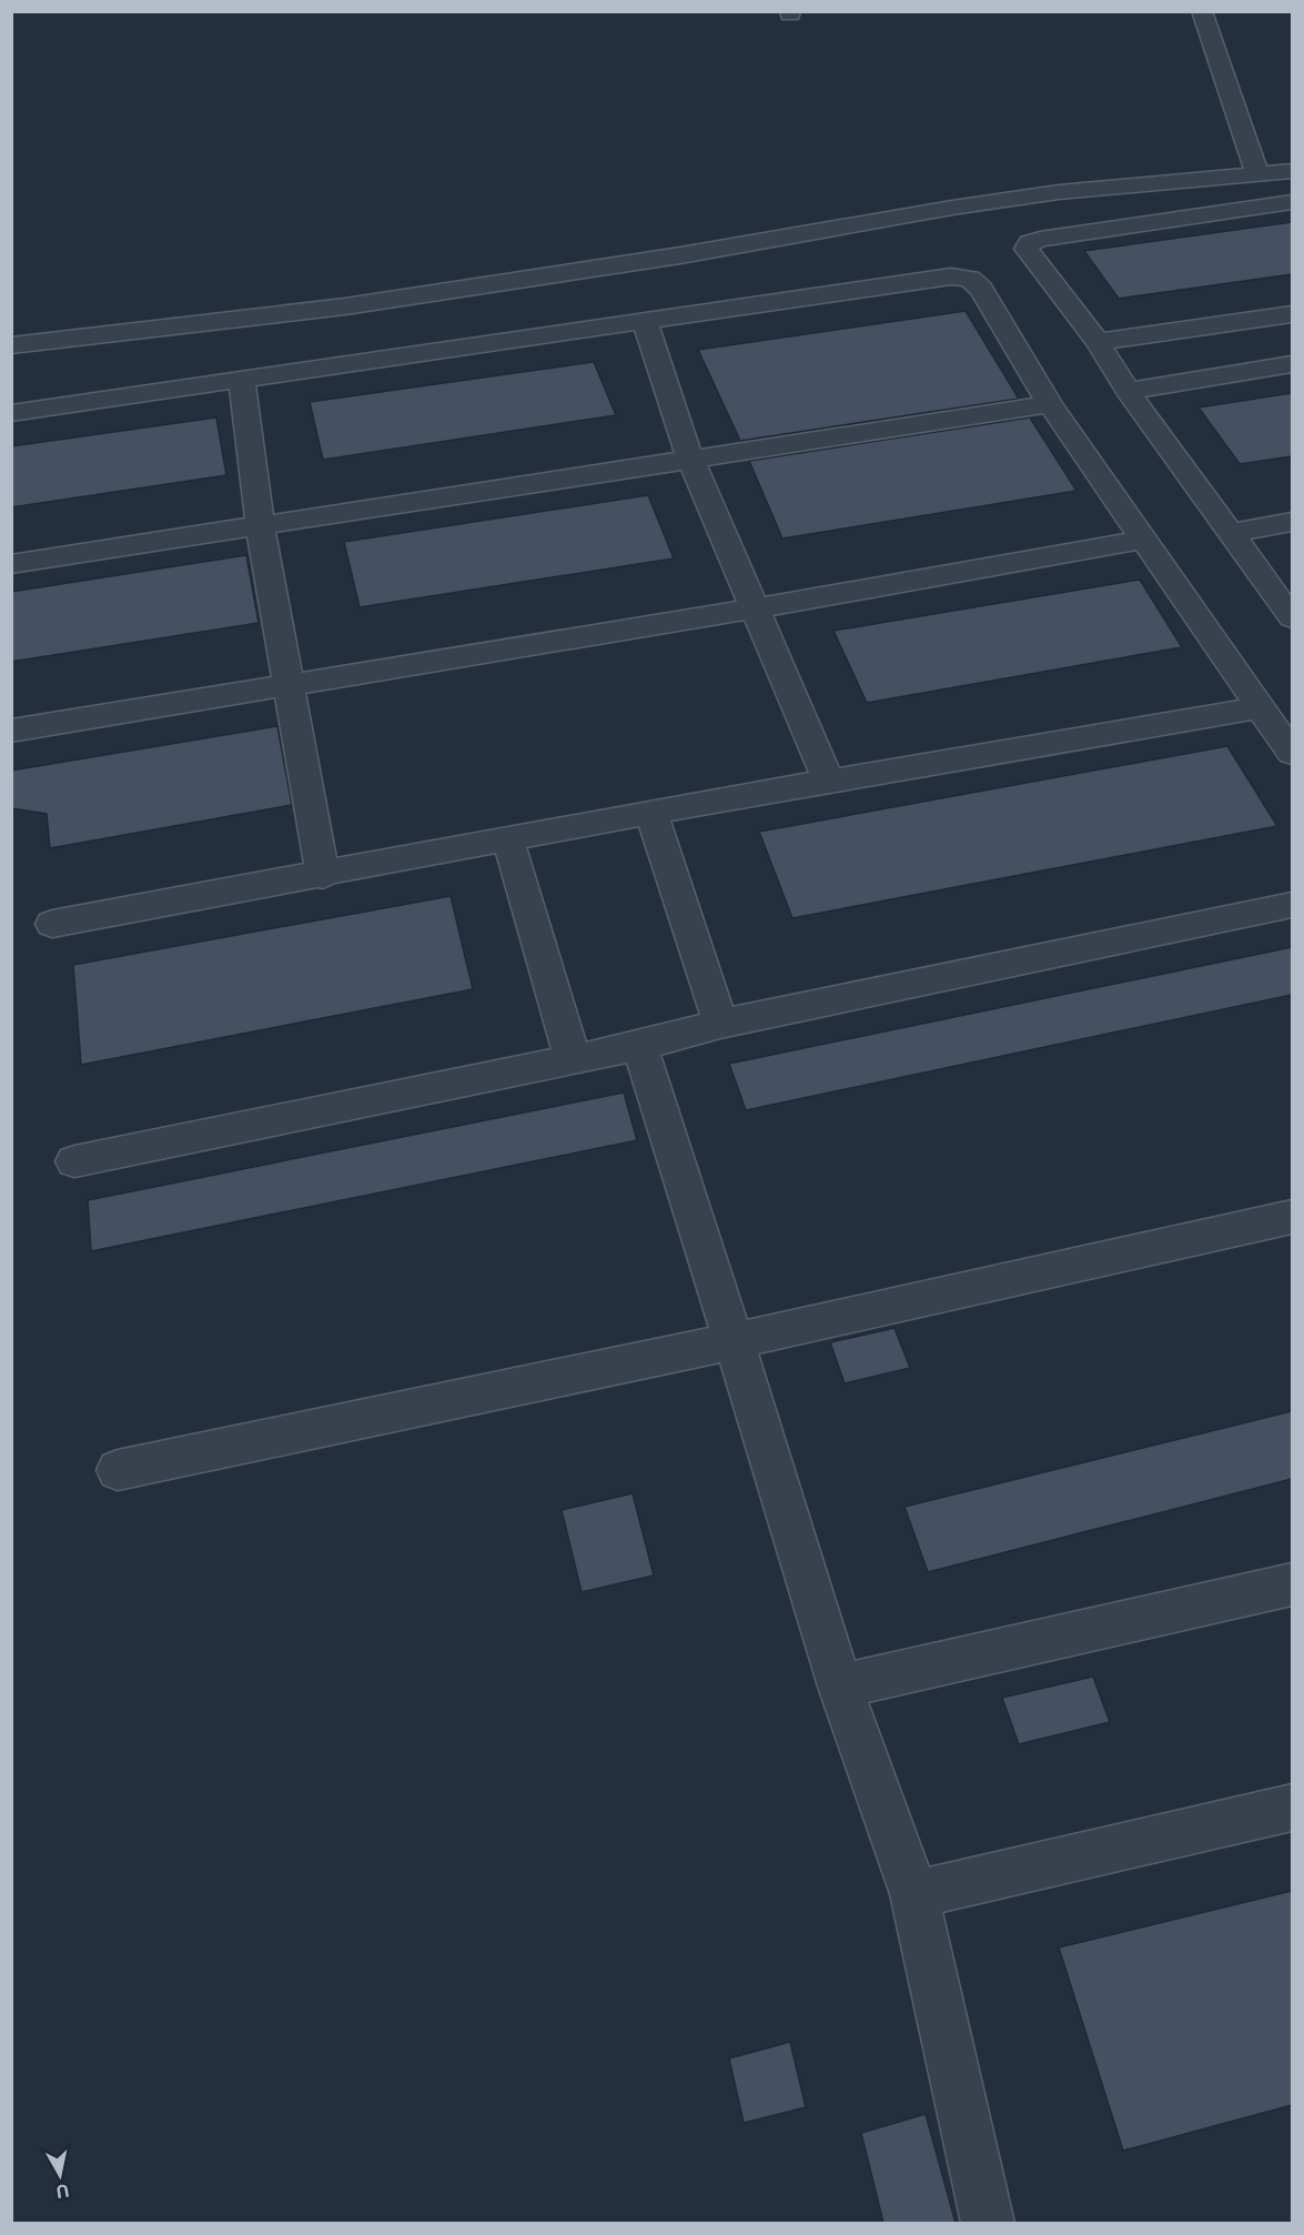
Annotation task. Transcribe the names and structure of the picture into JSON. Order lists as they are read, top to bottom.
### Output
{
  "north": "bottom"
}
